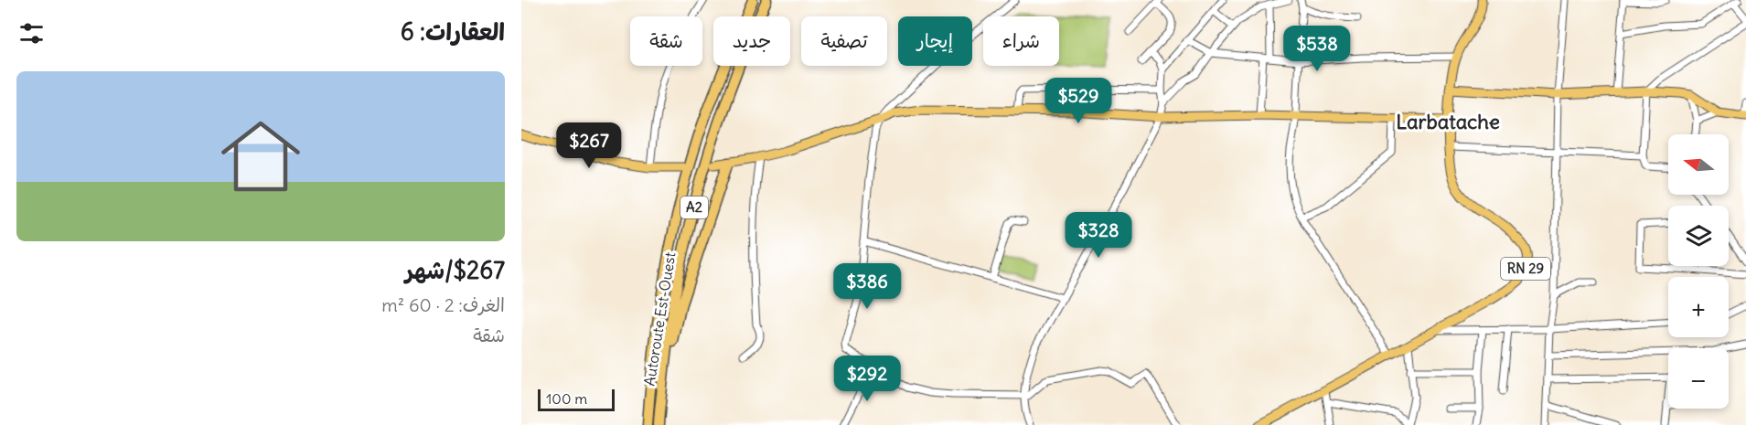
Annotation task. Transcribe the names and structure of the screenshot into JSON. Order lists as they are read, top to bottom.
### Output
{
  "streets": {
    "highway": ["A2", "Autoroute Est-Ouest"],
    "main road": ["RN 29"]
  },
  "districts": ["Larbatache"],
  "scale_bar": "100 m",
  "north": "left",
  "page": {
    "heading": "العقارات: 6",
    "chip": [
      "شراء",
      "إيجار",
      "تصفية",
      "جديد",
      "شقة"
    ],
    "price": [
      "$538",
      "$529",
      "$267",
      "$328",
      "$386",
      "$292"
    ],
    "list": [
      {
        "name": "$267/شهر",
        "note": "الغرف: 2 · 60 m² · شقة"
      }
    ],
    "map_buttons": ["+", "−"],
    "scale": "100 m"
  }
}
